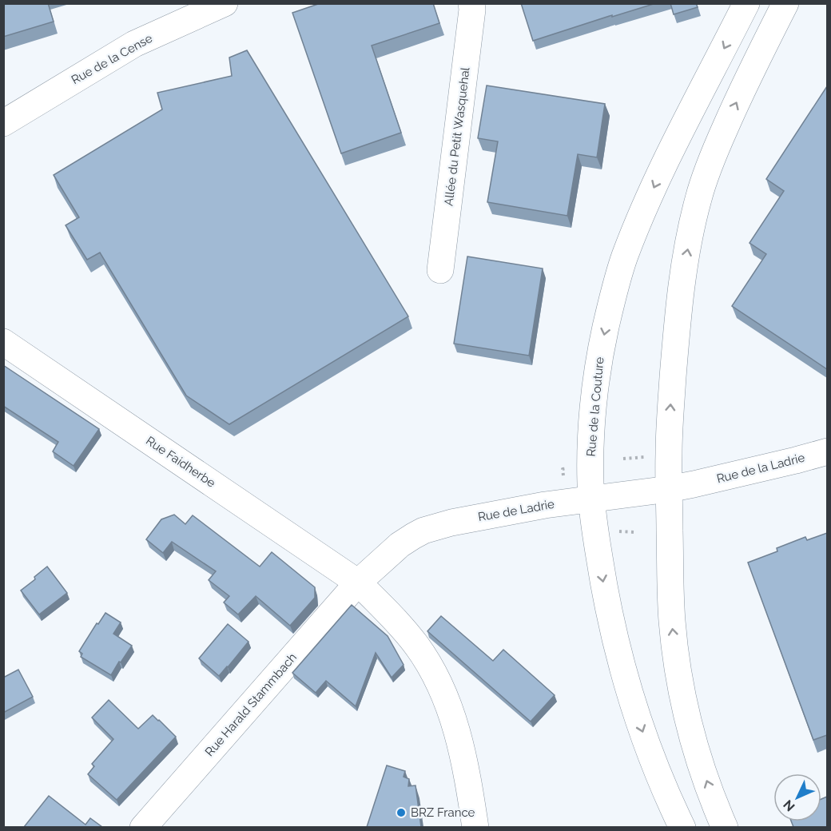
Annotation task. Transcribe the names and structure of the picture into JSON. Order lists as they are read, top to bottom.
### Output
{
  "streets": {
    "street": [
      "Rue de la Cense",
      "Allée du Petit Wasquehal",
      "Rue de la Couture",
      "Rue Faidherbe",
      "Rue de la Ladrie",
      "Rue de Ladrie",
      "Rue Harald Stammbach"
    ]
  },
  "crossings": [
    ["Rue de la Couture", "Rue de Ladrie"],
    ["Rue Faidherbe", "Rue de Ladrie"],
    ["Rue Faidherbe", "Rue Harald Stammbach"],
    ["Rue de la Ladrie", "Rue de Ladrie"],
    ["Rue de Ladrie", "Rue Harald Stammbach"]
  ],
  "places": ["BRZ France"],
  "north": "bottom left"
}
